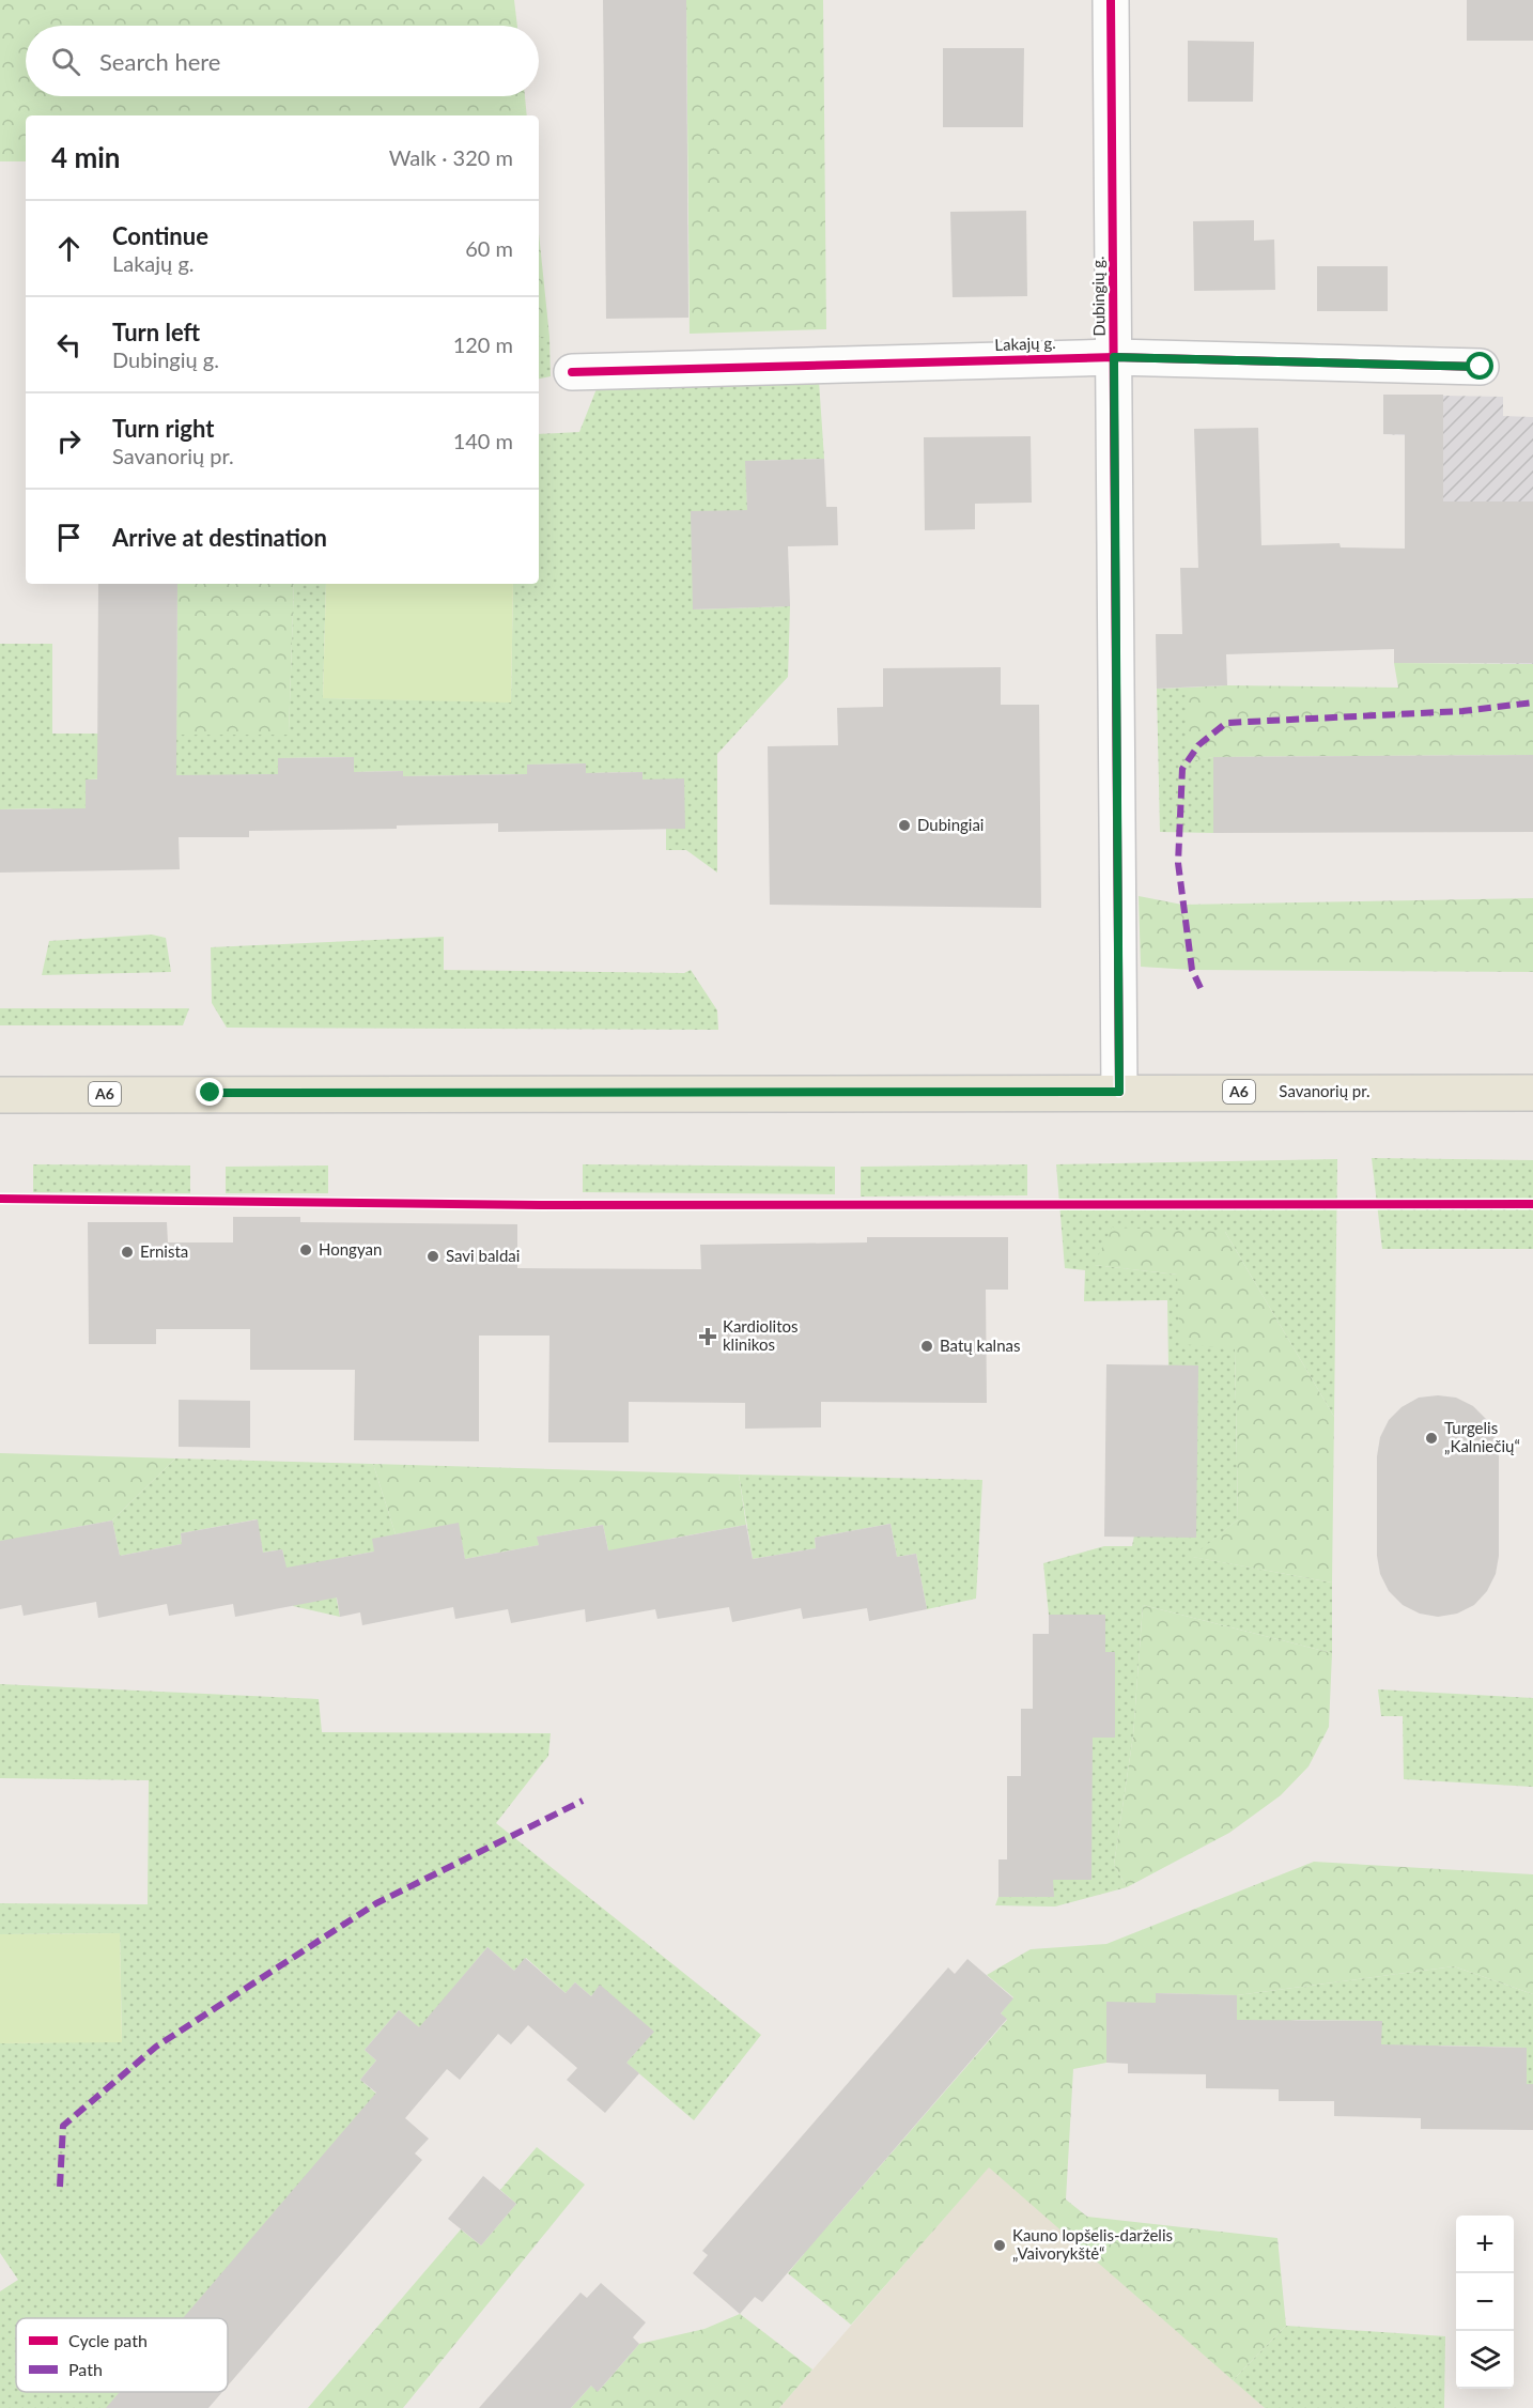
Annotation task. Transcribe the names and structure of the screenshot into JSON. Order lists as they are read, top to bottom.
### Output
{
  "streets": {
    "main road": ["A6", "Savanorių pr."],
    "street": ["Dubingių g.", "Lakajų g."]
  },
  "crossings": [
    ["Dubingių g.", "Lakajų g."],
    ["Dubingių g.", "Savanorių pr."]
  ],
  "places": {
    "other": [
      "Dubingiai",
      "Hongyan",
      "Ernista",
      "Savi baldai",
      "Batų kalnas",
      "Turgelis „Kalniečių“",
      "Kauno lopšelis-darželis „Vaivorykštė“"
    ],
    "health": ["Kardiolitos klinikos"]
  },
  "legend": ["Cycle path", "Path"],
  "page": {
    "search": "Search here",
    "heading": ["4 min", "Walk · 320 m"],
    "list": [
      ["Continue", "Lakajų g.", "60 m"],
      ["Turn left", "Dubingių g.", "120 m"],
      ["Turn right", "Savanorių pr.", "140 m"],
      "Arrive at destination"
    ],
    "map_buttons": ["+", "−"]
  }
}
